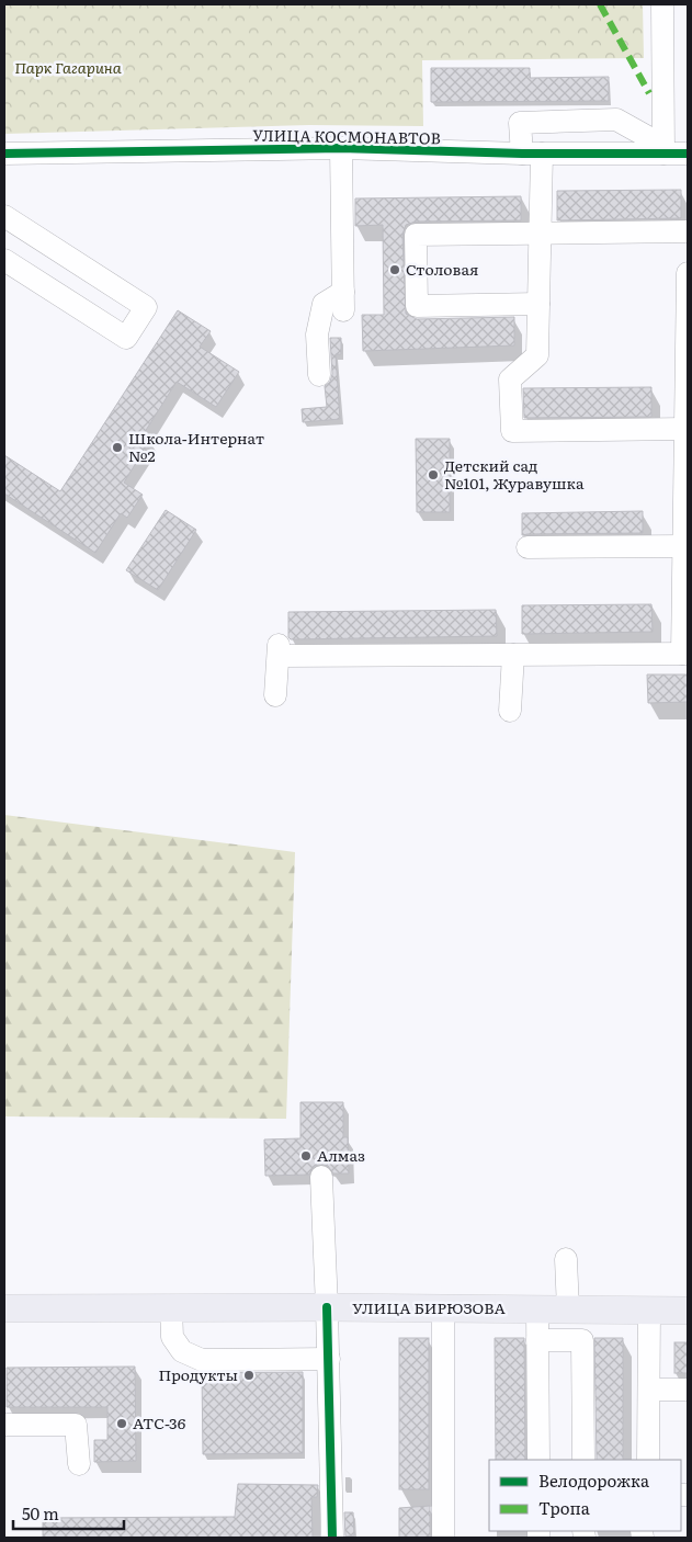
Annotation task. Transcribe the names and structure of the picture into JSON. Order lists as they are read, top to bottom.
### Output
{
  "streets": {
    "main road": ["УЛИЦА БИРЮЗОВА"],
    "street": ["УЛИЦА КОСМОНАВТОВ"]
  },
  "parks": ["Парк Гагарина"],
  "places": [
    "Столовая",
    "Школа-Интернат №2",
    "Детский сад №101, Журавушка",
    "Алмаз",
    "Продукты",
    "АТС-36"
  ],
  "legend": ["Велодорожка", "Тропа"],
  "scale_bar": "50 m"
}
